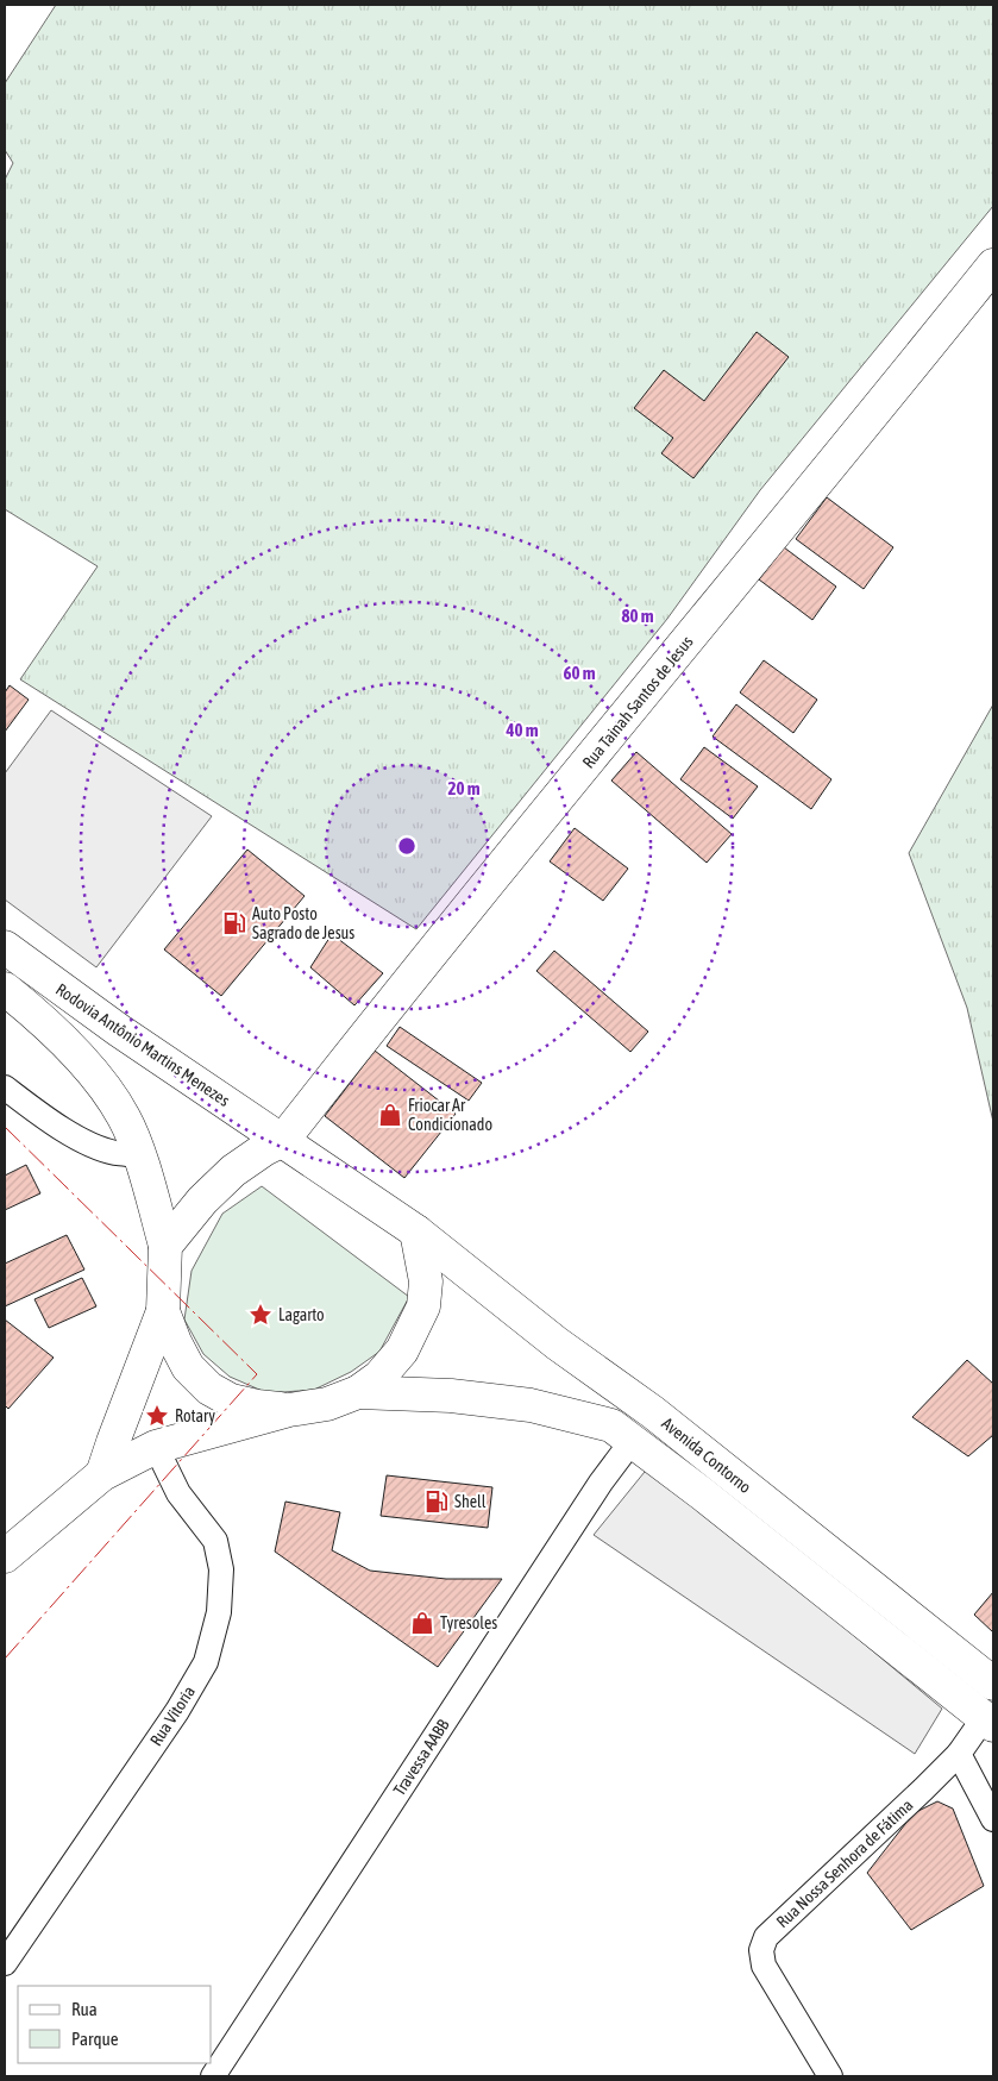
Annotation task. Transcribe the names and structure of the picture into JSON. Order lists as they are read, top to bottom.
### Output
{
  "streets": {
    "main road": ["Rua Tainah Santos de Jesus", "Rodovia Antônio Martins Menezes", "Avenida Contorno"],
    "street": ["Rua Vitoria", "Travessa AABB", "Rua Nossa Senhora de Fátima"]
  },
  "crossings": [
    ["Rua Tainah Santos de Jesus", "Rodovia Antônio Martins Menezes"],
    ["Rodovia Antônio Martins Menezes", "Avenida Contorno"],
    ["Avenida Contorno", "Travessa AABB"],
    ["Avenida Contorno", "Rua Nossa Senhora de Fátima"]
  ],
  "places": {
    "fuel station": ["Auto Posto Sagrado de Jesus", "Shell"],
    "shop": ["Friocar Ar Condicionado", "Tyresoles"],
    "place": ["Lagarto", "Rotary"]
  },
  "legend": ["Rua", "Parque"],
  "rings": [
    "80 m",
    "60 m",
    "40 m",
    "20 m"
  ]
}
